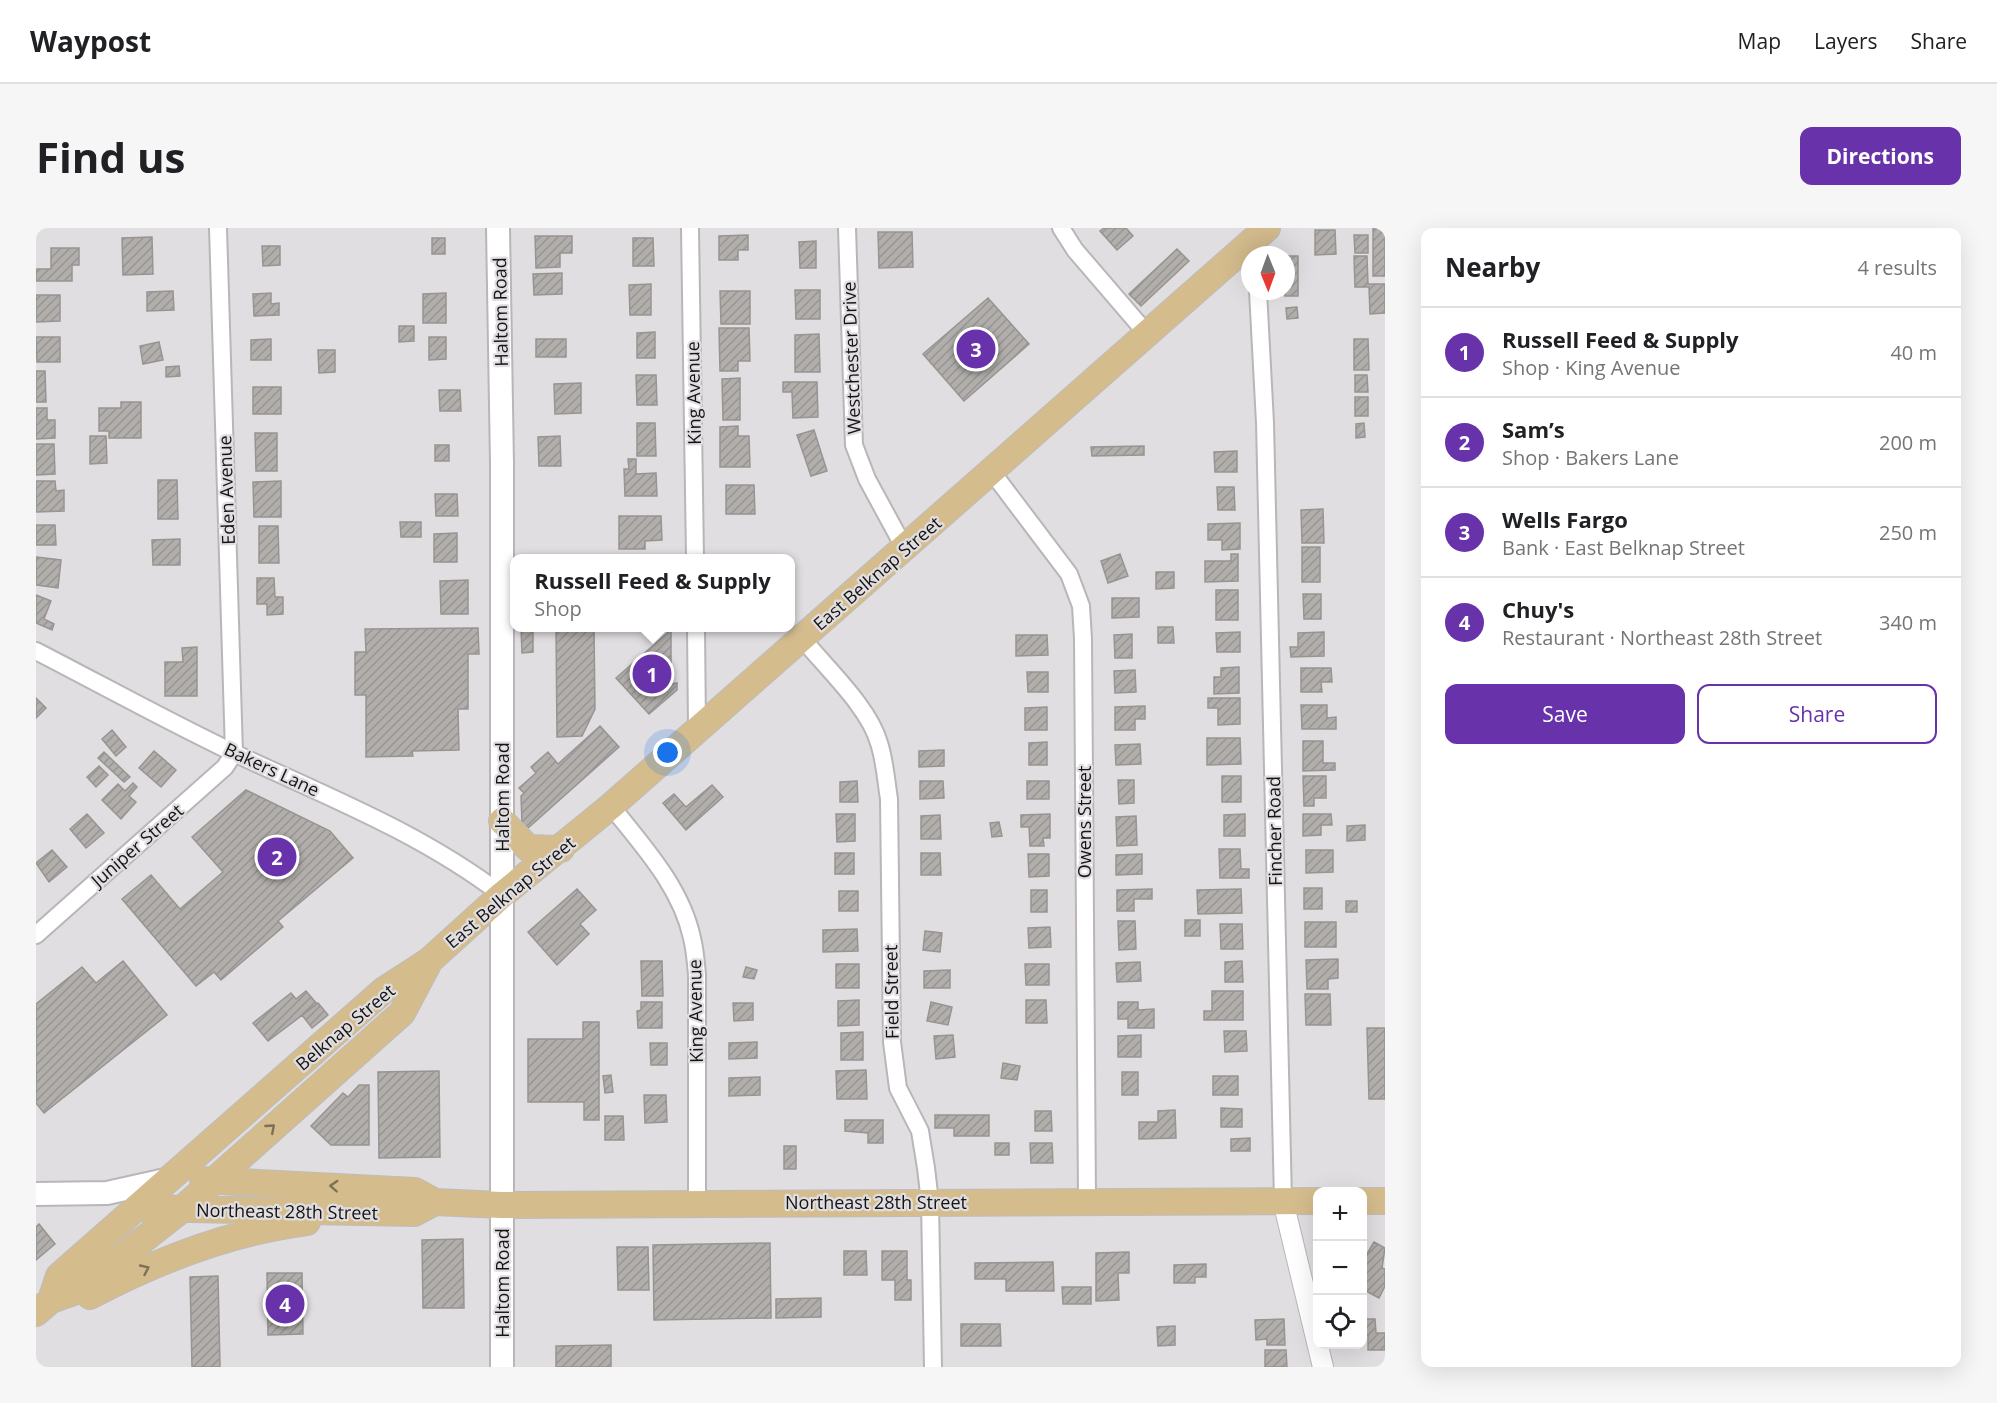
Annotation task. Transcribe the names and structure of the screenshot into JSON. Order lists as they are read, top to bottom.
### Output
{
  "streets": {
    "main road": [
      "Haltom Road",
      "East Belknap Street",
      "Belknap Street",
      "Northeast 28th Street"
    ],
    "street": [
      "Westchester Drive",
      "King Avenue",
      "Eden Avenue",
      "Bakers Lane",
      "Owens Street",
      "Fincher Road",
      "Juniper Street",
      "Field Street"
    ]
  },
  "crossings": [
    ["Haltom Road", "East Belknap Street"],
    ["Haltom Road", "Bakers Lane"],
    ["Haltom Road", "Northeast 28th Street"],
    ["Westchester Drive", "East Belknap Street"],
    ["King Avenue", "East Belknap Street"],
    ["King Avenue", "Northeast 28th Street"],
    ["Eden Avenue", "Bakers Lane"],
    ["Eden Avenue", "Juniper Street"],
    ["East Belknap Street", "Bakers Lane"],
    ["East Belknap Street", "Owens Street"],
    ["East Belknap Street", "Field Street"],
    ["East Belknap Street", "Belknap Street"],
    ["Bakers Lane", "Juniper Street"],
    ["Owens Street", "Northeast 28th Street"],
    ["Fincher Road", "Northeast 28th Street"],
    ["Field Street", "Northeast 28th Street"],
    ["Belknap Street", "Northeast 28th Street"]
  ],
  "north": "bottom",
  "page": {
    "header": "Waypost",
    "nav": ["Map", "Layers", "Share"],
    "buttons": [
      "Directions",
      ["Save", "Share"]
    ],
    "title": "Find us",
    "heading": ["Nearby", "4 results"],
    "list": [
      {
        "mark": "1",
        "name": "Russell Feed & Supply",
        "note": "Shop · King Avenue",
        "value": "40 m"
      },
      {
        "mark": "2",
        "name": "Sam’s",
        "note": "Shop · Bakers Lane",
        "value": "200 m"
      },
      {
        "mark": "3",
        "name": "Wells Fargo",
        "note": "Bank · East Belknap Street",
        "value": "250 m"
      },
      {
        "mark": "4",
        "name": "Chuy's",
        "note": "Restaurant · Northeast 28th Street",
        "value": "340 m"
      }
    ],
    "pins": [
      "3",
      "1",
      "2",
      "4"
    ],
    "popup": ["Russell Feed & Supply", "Shop"],
    "map_buttons": ["+", "−"]
  }
}
